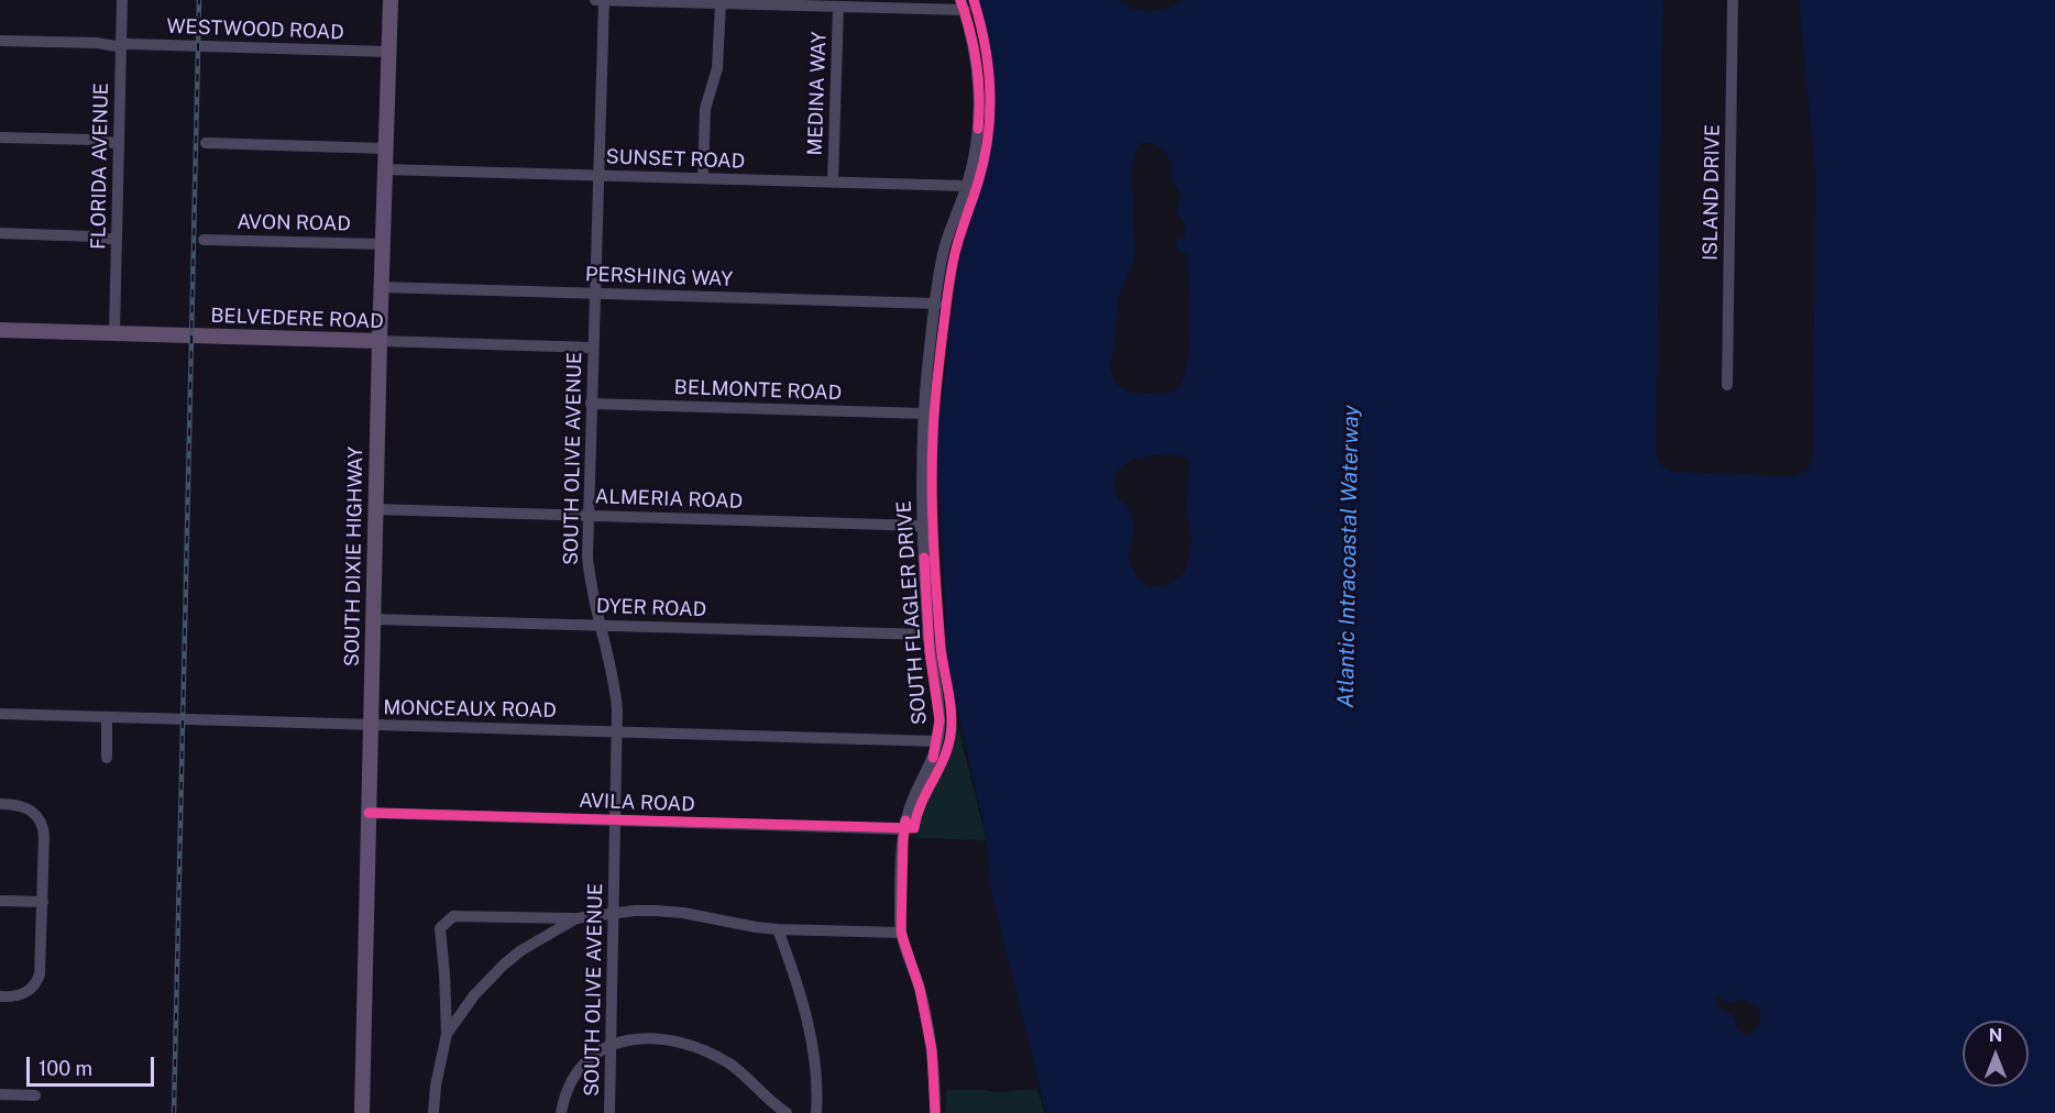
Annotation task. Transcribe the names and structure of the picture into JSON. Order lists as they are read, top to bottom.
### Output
{
  "streets": {
    "main road": ["BELVEDERE ROAD", "SOUTH DIXIE HIGHWAY"],
    "street": [
      "WESTWOOD ROAD",
      "MEDINA WAY",
      "SUNSET ROAD",
      "FLORIDA AVENUE",
      "ISLAND DRIVE",
      "AVON ROAD",
      "PERSHING WAY",
      "BELMONTE ROAD",
      "SOUTH OLIVE AVENUE",
      "ALMERIA ROAD",
      "DYER ROAD",
      "SOUTH FLAGLER DRIVE",
      "MONCEAUX ROAD",
      "AVILA ROAD"
    ]
  },
  "crossings": [
    ["WESTWOOD ROAD", "FLORIDA AVENUE"],
    ["WESTWOOD ROAD", "SOUTH DIXIE HIGHWAY"],
    ["MEDINA WAY", "SUNSET ROAD"],
    ["SUNSET ROAD", "SOUTH OLIVE AVENUE"],
    ["SUNSET ROAD", "SOUTH DIXIE HIGHWAY"],
    ["SUNSET ROAD", "SOUTH FLAGLER DRIVE"],
    ["FLORIDA AVENUE", "BELVEDERE ROAD"],
    ["AVON ROAD", "SOUTH DIXIE HIGHWAY"],
    ["PERSHING WAY", "SOUTH OLIVE AVENUE"],
    ["PERSHING WAY", "SOUTH DIXIE HIGHWAY"],
    ["PERSHING WAY", "SOUTH FLAGLER DRIVE"],
    ["BELVEDERE ROAD", "SOUTH OLIVE AVENUE"],
    ["BELVEDERE ROAD", "SOUTH DIXIE HIGHWAY"],
    ["BELMONTE ROAD", "SOUTH OLIVE AVENUE"],
    ["BELMONTE ROAD", "SOUTH FLAGLER DRIVE"],
    ["SOUTH OLIVE AVENUE", "ALMERIA ROAD"],
    ["SOUTH OLIVE AVENUE", "DYER ROAD"],
    ["SOUTH OLIVE AVENUE", "MONCEAUX ROAD"],
    ["SOUTH OLIVE AVENUE", "AVILA ROAD"],
    ["ALMERIA ROAD", "SOUTH DIXIE HIGHWAY"],
    ["ALMERIA ROAD", "SOUTH FLAGLER DRIVE"],
    ["SOUTH DIXIE HIGHWAY", "DYER ROAD"],
    ["SOUTH DIXIE HIGHWAY", "MONCEAUX ROAD"],
    ["SOUTH DIXIE HIGHWAY", "AVILA ROAD"],
    ["DYER ROAD", "SOUTH FLAGLER DRIVE"],
    ["SOUTH FLAGLER DRIVE", "MONCEAUX ROAD"],
    ["SOUTH FLAGLER DRIVE", "AVILA ROAD"]
  ],
  "water": ["Atlantic Intracoastal Waterway"],
  "scale_bar": "100 m",
  "north": "top"
}
